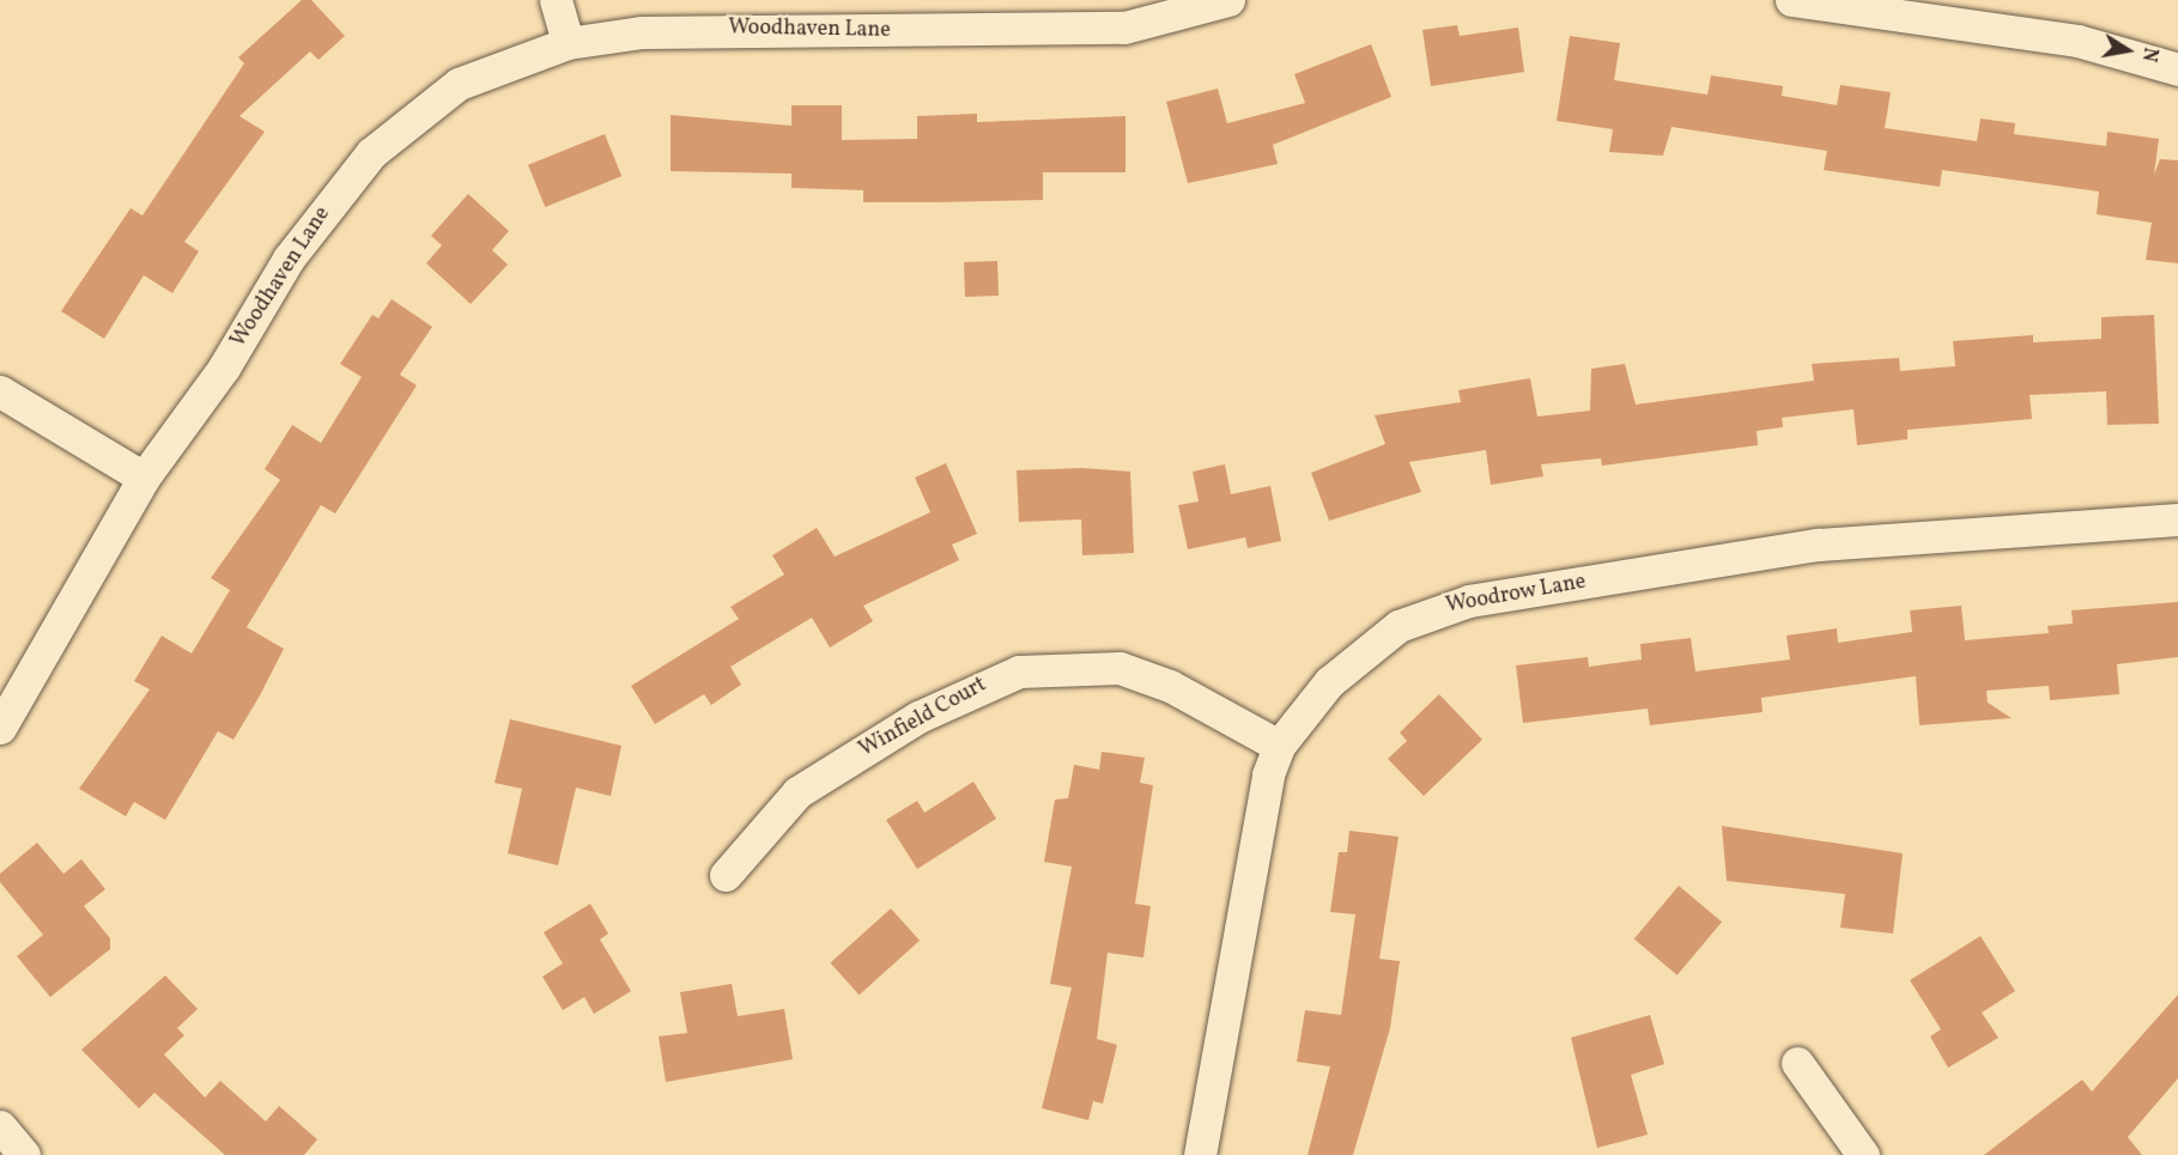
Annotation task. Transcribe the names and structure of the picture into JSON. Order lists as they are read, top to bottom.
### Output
{
  "streets": {
    "street": ["Woodhaven Lane", "Woodrow Lane", "Winfield Court"]
  },
  "crossings": [
    ["Woodrow Lane", "Winfield Court"]
  ],
  "north": "right"
}
